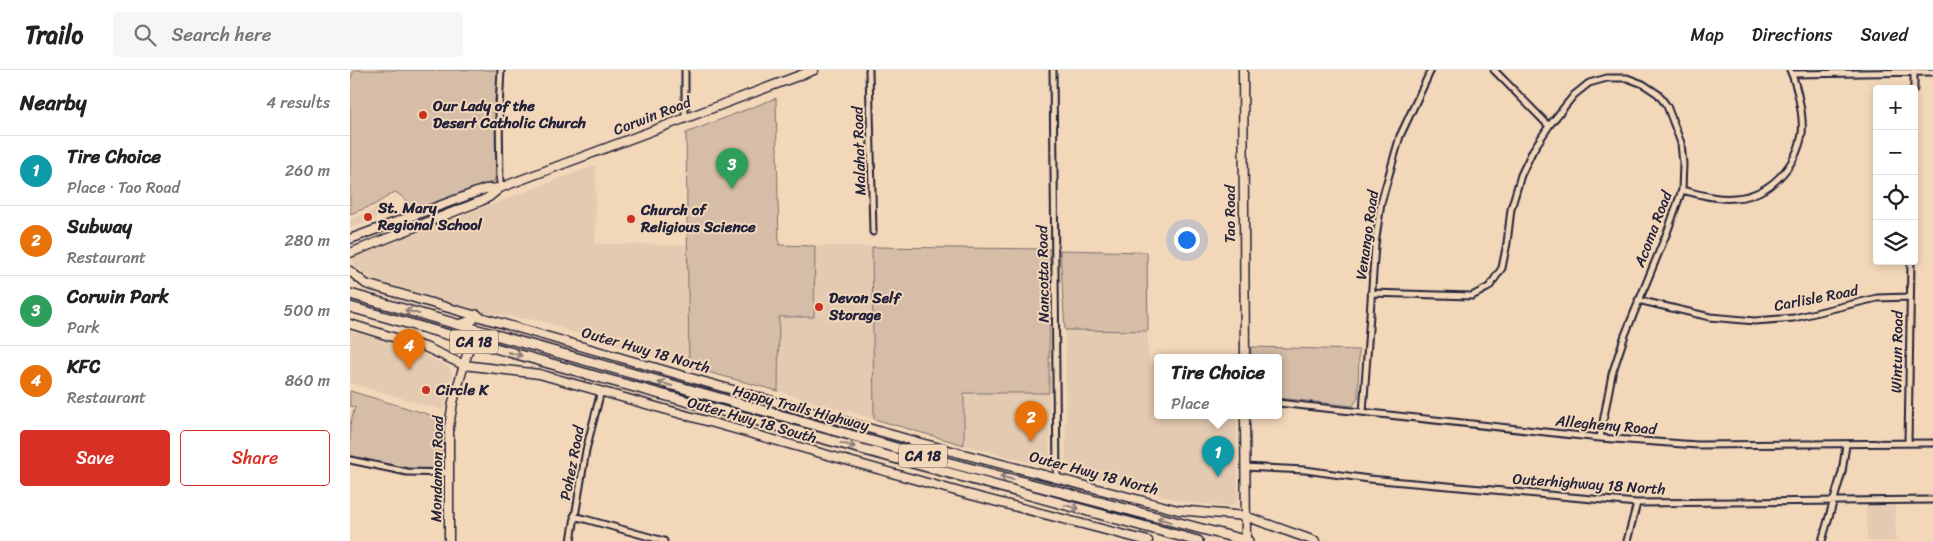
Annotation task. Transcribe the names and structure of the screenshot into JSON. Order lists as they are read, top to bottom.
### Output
{
  "streets": {
    "main road": ["CA 18", "Happy Trails Highway"],
    "street": [
      "Corwin Road",
      "Malahat Road",
      "Tao Road",
      "Acoma Road",
      "Venango Road",
      "Nancotta Road",
      "Carlisle Road",
      "Outer Hwy 18 North",
      "Wintun Road",
      "Outer Hwy 18 South",
      "Allegheny Road",
      "Pohez Road",
      "Mondamon Road",
      "Outerhighway 18 North"
    ]
  },
  "crossings": [
    ["Acoma Road", "Venango Road"],
    ["Acoma Road", "Carlisle Road"],
    ["Acoma Road", "Allegheny Road"],
    ["Venango Road", "Allegheny Road"],
    ["Nancotta Road", "Outer Hwy 18 North"],
    ["Carlisle Road", "Wintun Road"],
    ["Wintun Road", "Allegheny Road"],
    ["Happy Trails Highway", "Mondamon Road"],
    ["Outer Hwy 18 South", "Pohez Road"],
    ["Outer Hwy 18 South", "Mondamon Road"]
  ],
  "places": [
    "Our Lady of the Desert Catholic Church",
    "St. Mary Regional School",
    "Church of Religious Science",
    "Devon Self Storage",
    "Circle K"
  ],
  "page": {
    "header": "Trailo",
    "search": "Search here",
    "nav": ["Map", "Directions", "Saved"],
    "heading": ["Nearby", "4 results"],
    "map_buttons": ["+", "−"],
    "list": [
      {
        "mark": "1",
        "name": "Tire Choice",
        "note": "Place · Tao Road",
        "value": "260 m"
      },
      {
        "mark": "2",
        "name": "Subway",
        "note": "Restaurant",
        "value": "280 m"
      },
      {
        "mark": "3",
        "name": "Corwin Park",
        "note": "Park",
        "value": "500 m"
      },
      {
        "mark": "4",
        "name": "KFC",
        "note": "Restaurant",
        "value": "860 m"
      }
    ],
    "pins": [
      "3",
      "4",
      "2",
      "1"
    ],
    "popup": ["Tire Choice", "Place"],
    "buttons": ["Save", "Share"]
  }
}
